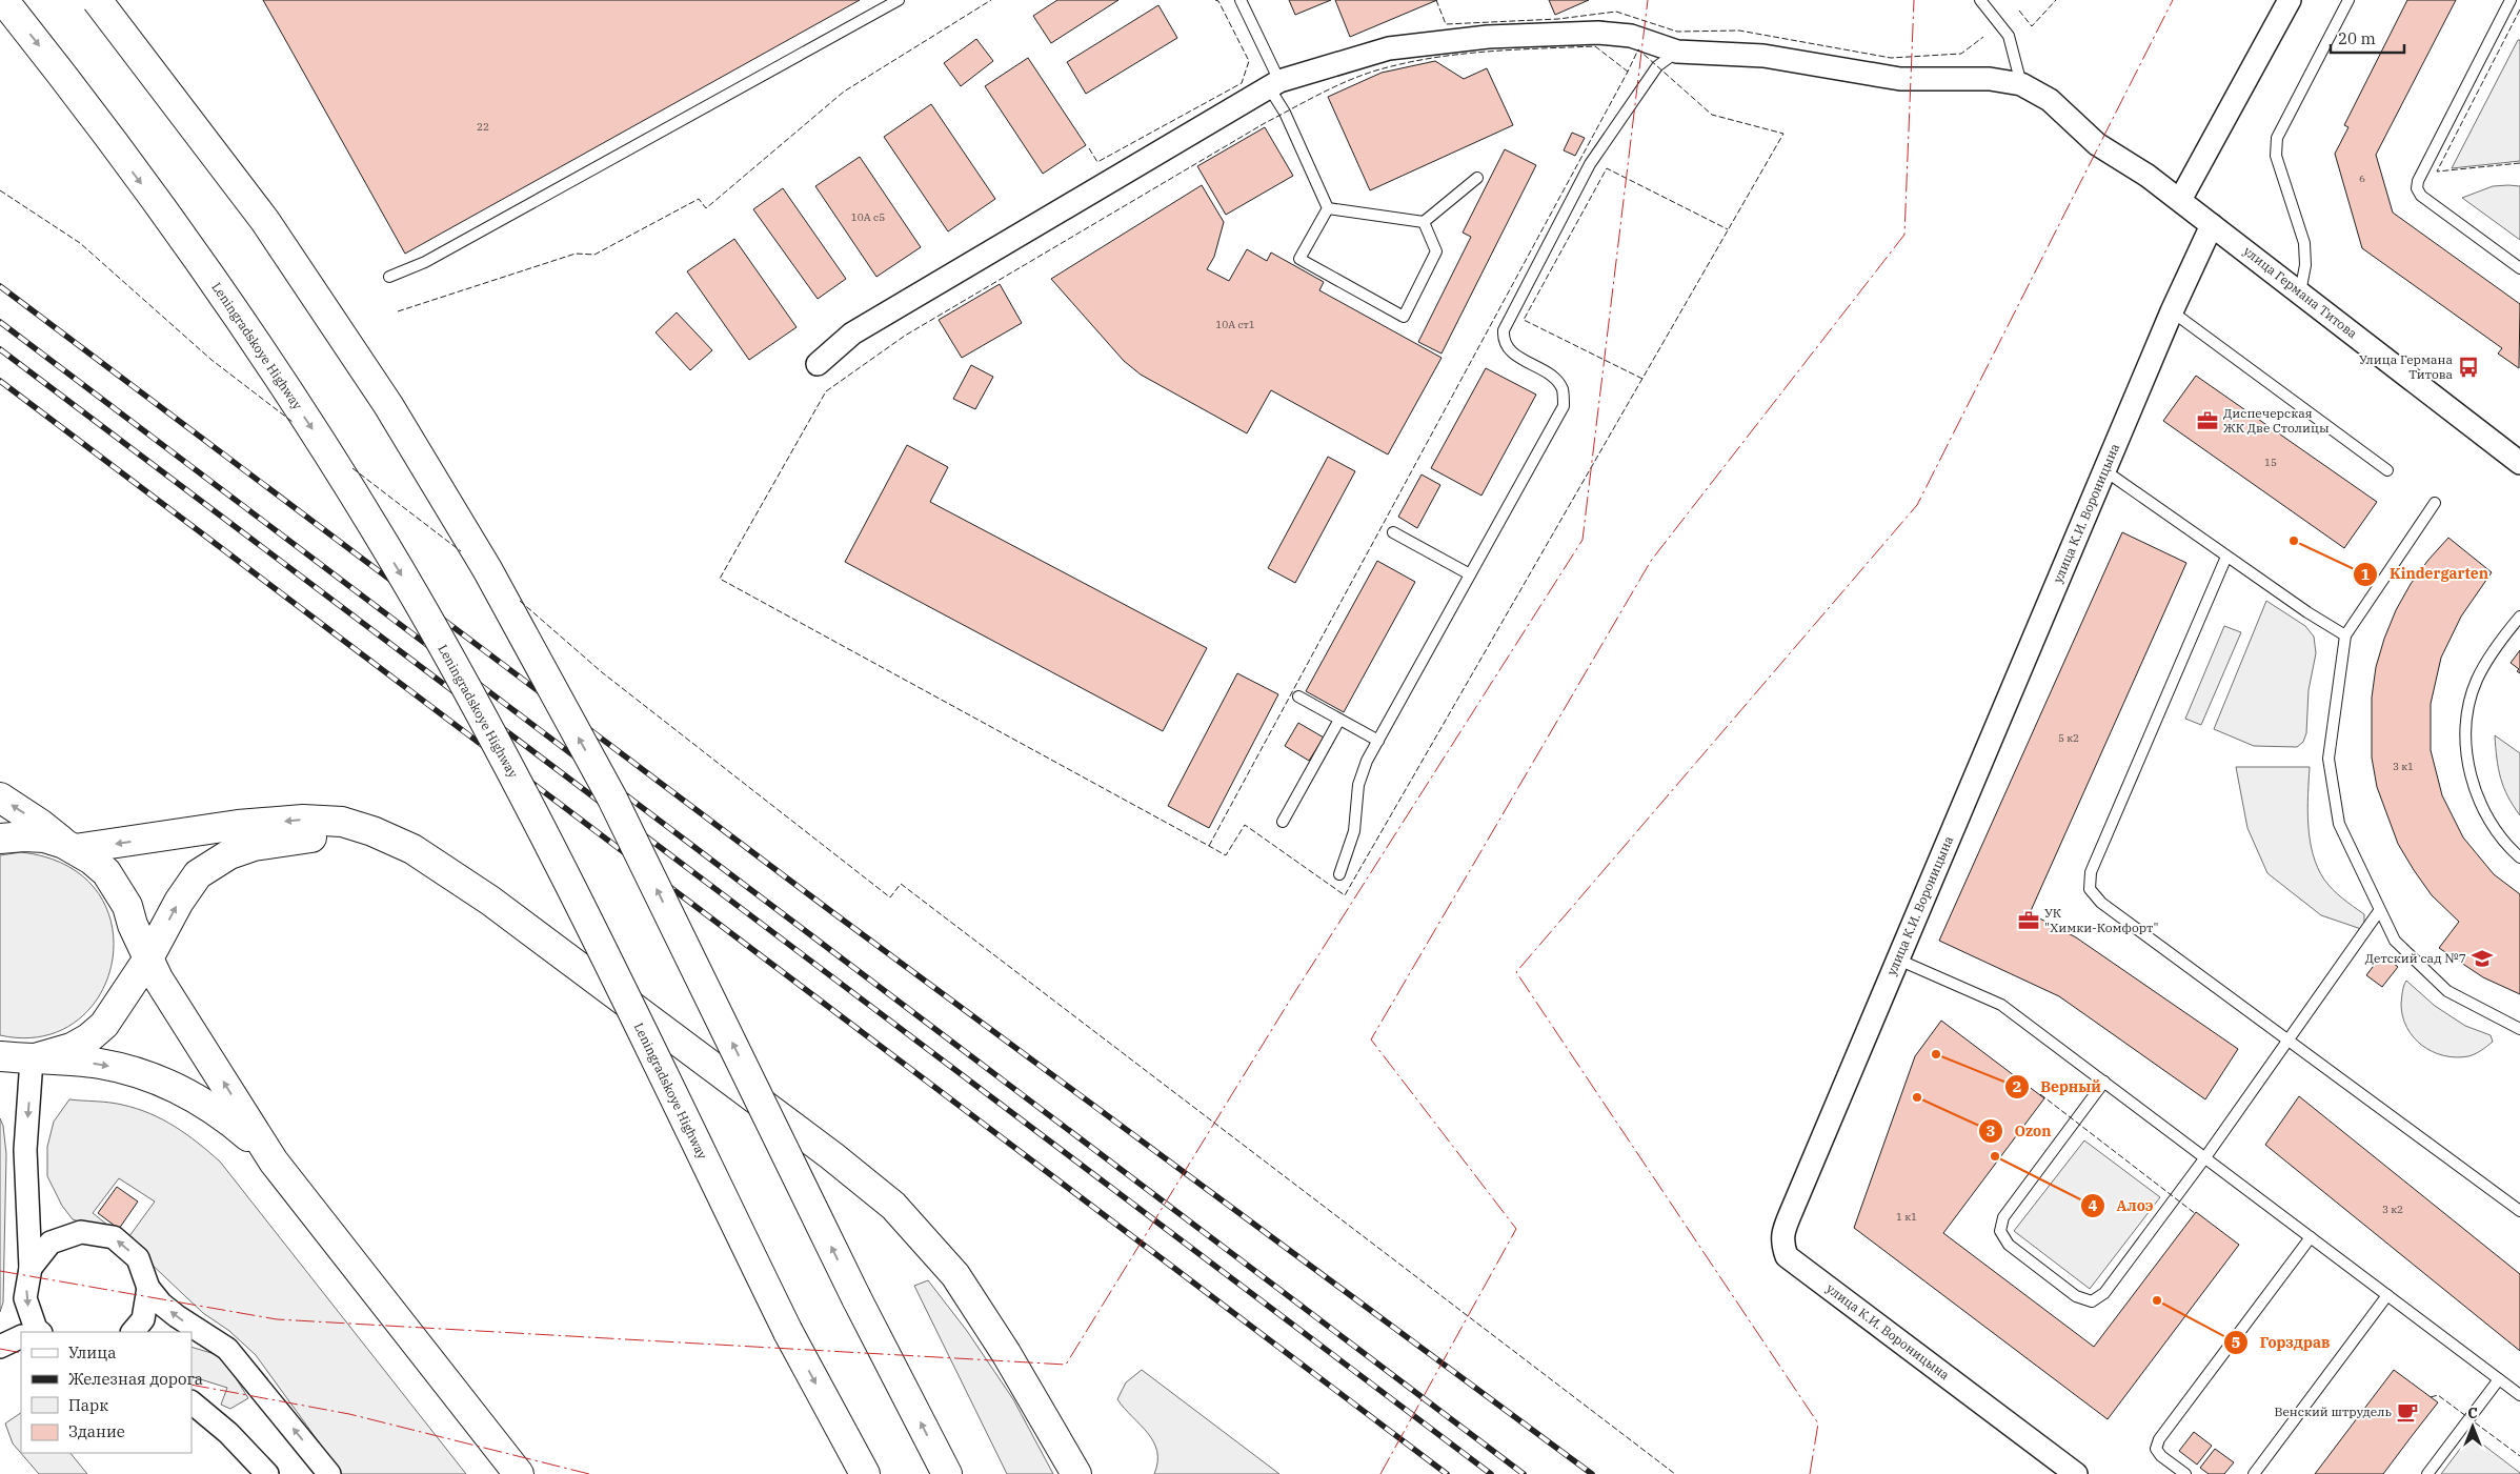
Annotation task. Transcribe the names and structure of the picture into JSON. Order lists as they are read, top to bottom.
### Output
{
  "streets": {
    "main road": ["Leningradskoye Highway"],
    "street": ["улица Германа Титова", "улица К.И. Вороницына"]
  },
  "crossings": [
    ["улица Германа Титова", "улица К.И. Вороницына"]
  ],
  "places": {
    "bus stop": ["Улица Германа Титова"],
    "office": ["Диспечерская ЖК Две Столицы", "УК \"Химки-Комфорт\""],
    "other": [
      "Kindergarten",
      "Верный",
      "Ozon",
      "Алоэ",
      "Горздрав"
    ],
    "school or university": ["Детский сад №7"],
    "cafe": ["Венский штрудель"]
  },
  "house_numbers": [
    "22",
    "6",
    "10А с5",
    "10A ст1",
    "15",
    "5 к2",
    "3 к1",
    "3 к2",
    "1 к1"
  ],
  "legend": [
    "Улица",
    "Железная дорога",
    "Парк",
    "Здание"
  ],
  "scale_bar": "20 m",
  "north": "top"
}
